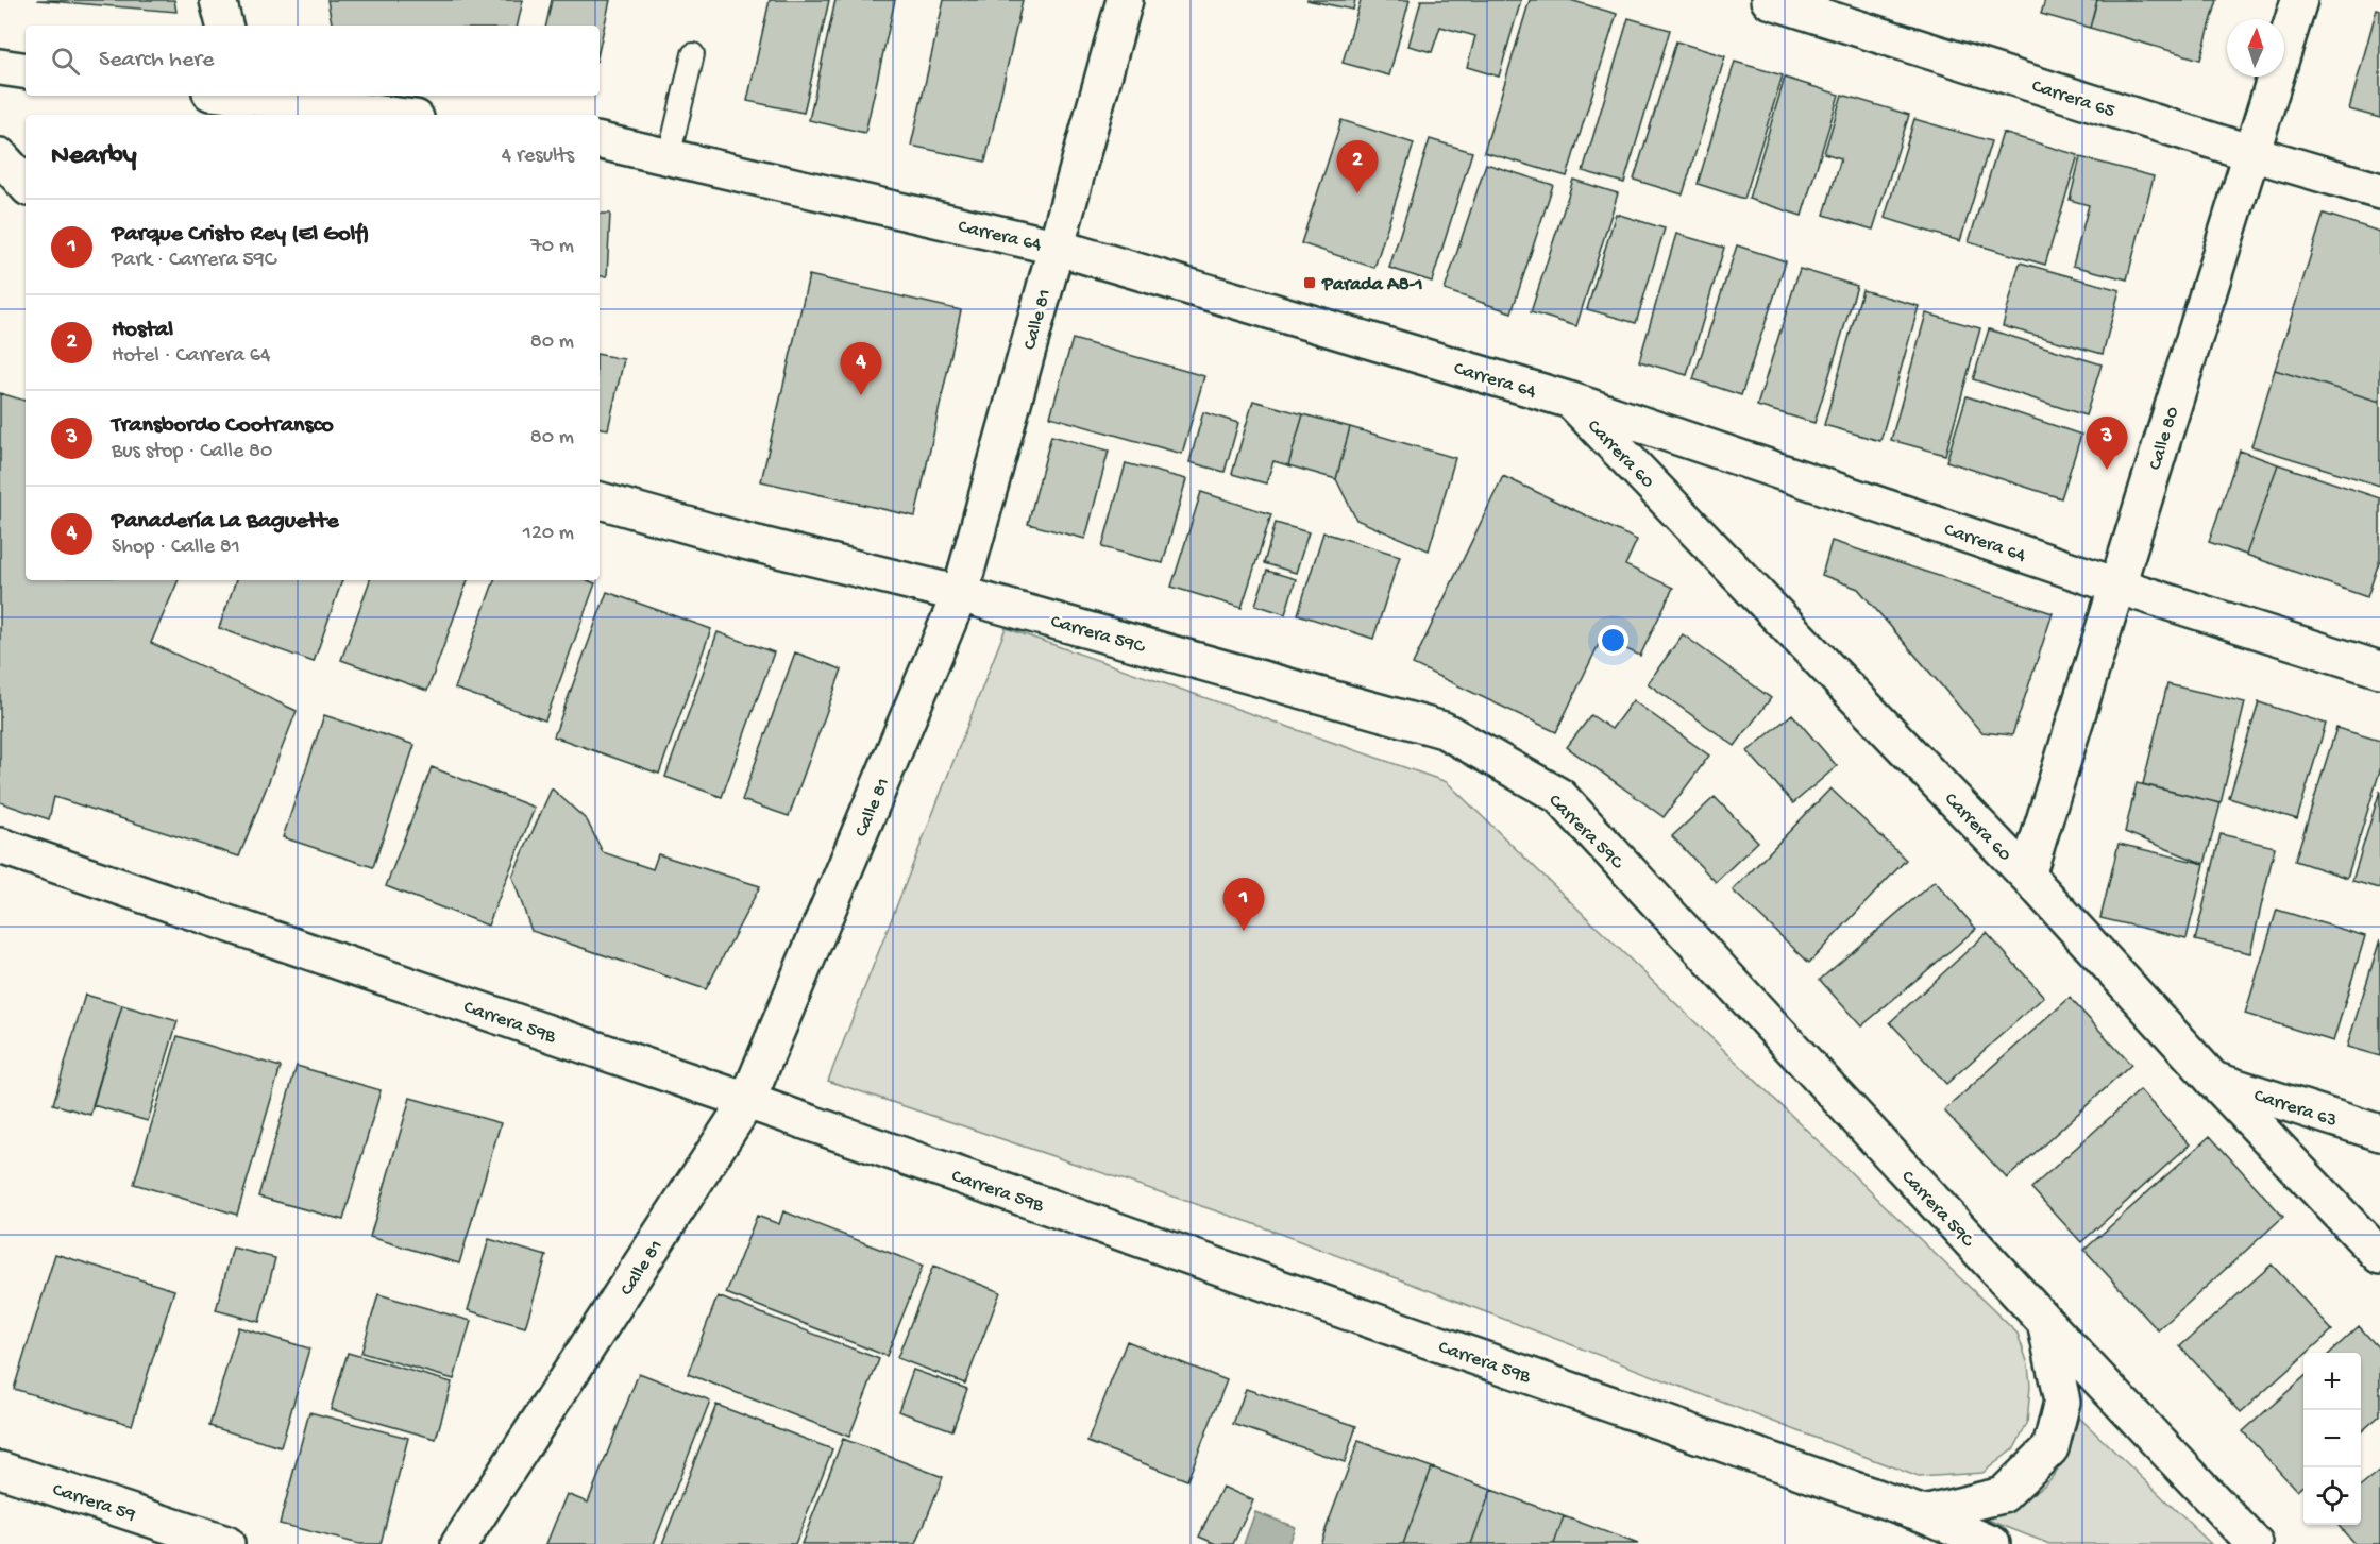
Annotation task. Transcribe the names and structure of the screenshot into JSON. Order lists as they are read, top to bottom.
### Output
{
  "streets": {
    "street": [
      "Carrera 65",
      "Carrera 64",
      "Calle 81",
      "Calle 80",
      "Carrera 60",
      "Carrera 59C",
      "Carrera 59B",
      "Carrera 63",
      "Carrera 59"
    ]
  },
  "crossings": [
    ["Carrera 65", "Calle 80"],
    ["Carrera 64", "Calle 81"],
    ["Carrera 64", "Calle 80"],
    ["Carrera 64", "Carrera 60"],
    ["Calle 81", "Carrera 59C"],
    ["Calle 81", "Carrera 59B"],
    ["Calle 80", "Carrera 60"],
    ["Carrera 60", "Carrera 63"]
  ],
  "places": {
    "transit": ["Parada A8-1"]
  },
  "north": "top",
  "page": {
    "search": "Search here",
    "heading": ["Nearby", "4 results"],
    "pins": [
      "2",
      "4",
      "3",
      "1"
    ],
    "list": [
      {
        "mark": "1",
        "name": "Parque Cristo Rey (El Golf)",
        "note": "Park · Carrera 59C",
        "value": "70 m"
      },
      {
        "mark": "2",
        "name": "Hostal",
        "note": "Hotel · Carrera 64",
        "value": "80 m"
      },
      {
        "mark": "3",
        "name": "Transbordo Cootransco",
        "note": "Bus stop · Calle 80",
        "value": "80 m"
      },
      {
        "mark": "4",
        "name": "Panadería La Baguette",
        "note": "Shop · Calle 81",
        "value": "120 m"
      }
    ],
    "map_buttons": ["+", "−"]
  }
}
